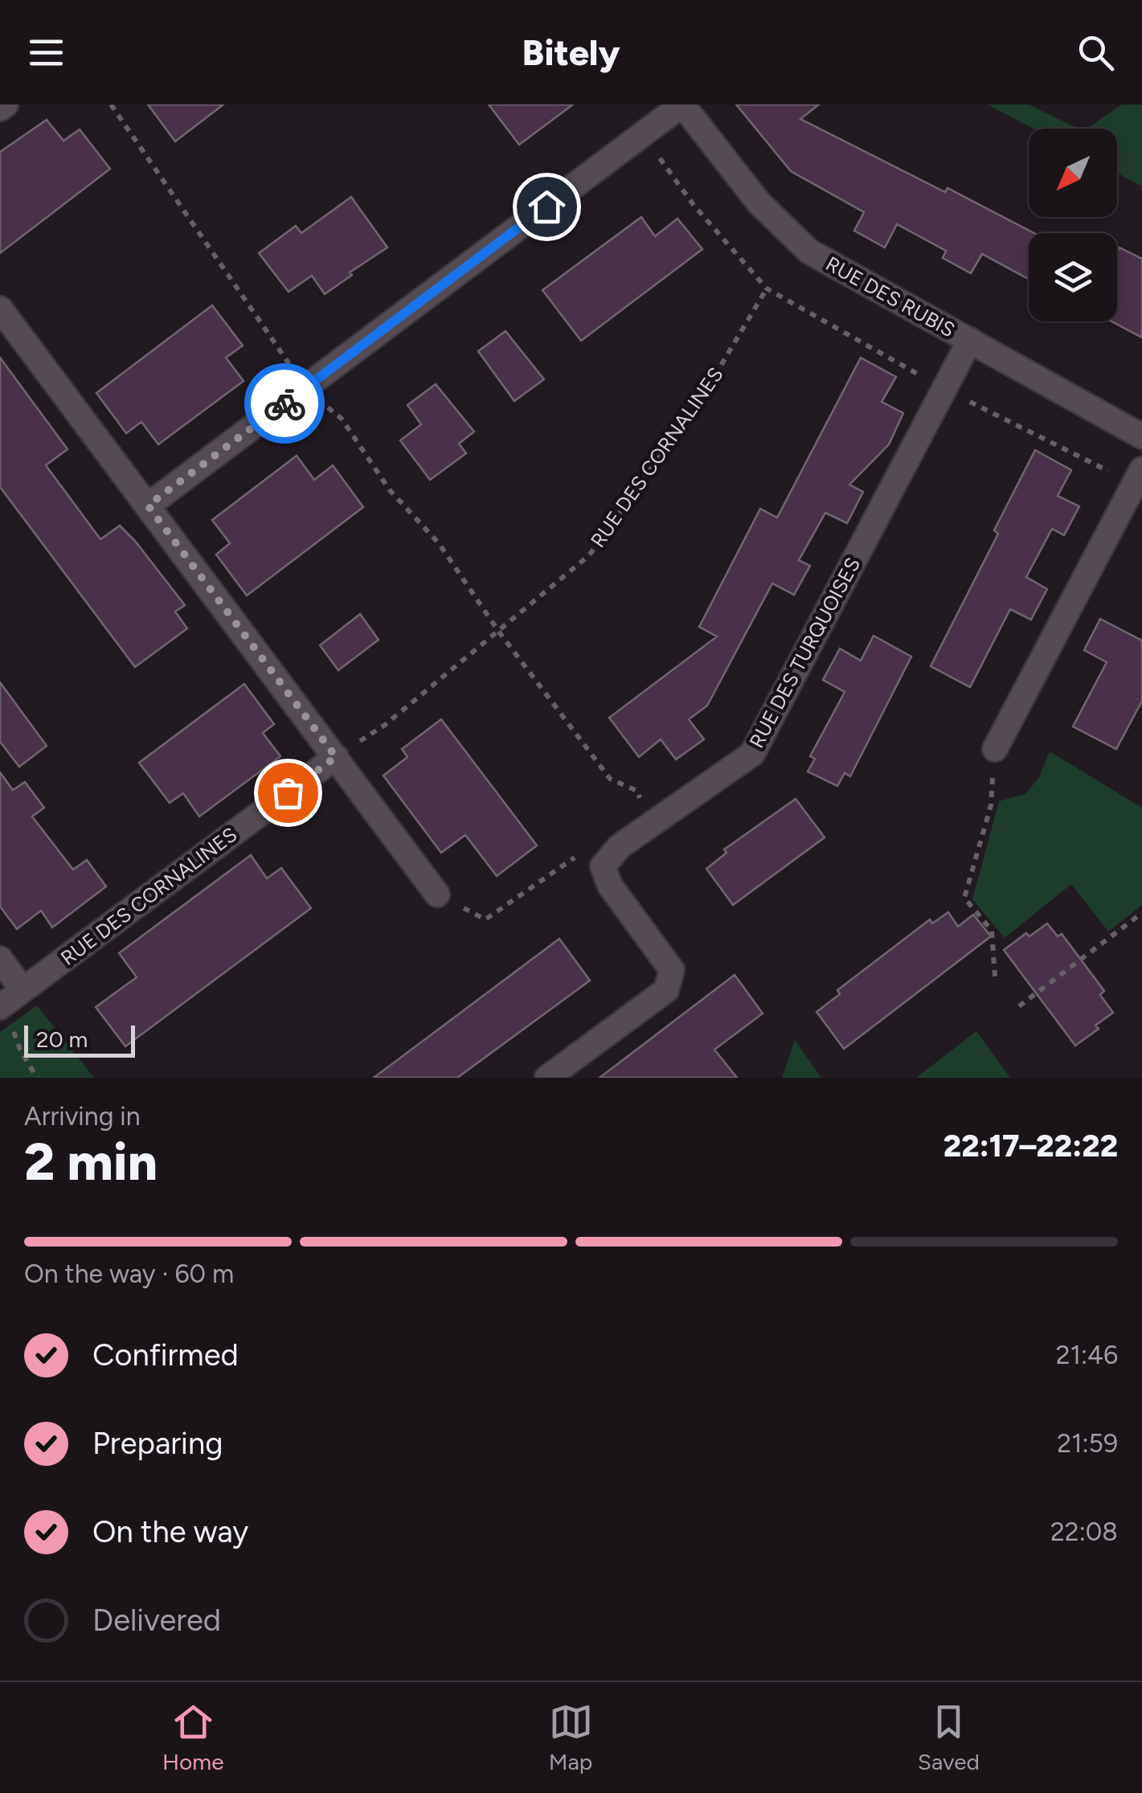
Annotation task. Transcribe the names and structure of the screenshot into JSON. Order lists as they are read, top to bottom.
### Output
{
  "streets": {
    "street": ["RUE DES RUBIS", "RUE DES CORNALINES", "RUE DES TURQUOISES"]
  },
  "crossings": [
    ["RUE DES RUBIS", "RUE DES TURQUOISES"]
  ],
  "scale_bar": "20 m",
  "north": "bottom left",
  "page": {
    "header": "Bitely",
    "scale": "20 m",
    "heading": ["2 min", "Arriving in", "22:17–22:22"],
    "bar": "On the way · 60 m",
    "list": [
      ["Confirmed", "21:46"],
      ["Preparing", "21:59"],
      ["On the way", "22:08"],
      "Delivered"
    ],
    "tabs": ["Home", "Map", "Saved"]
  }
}
